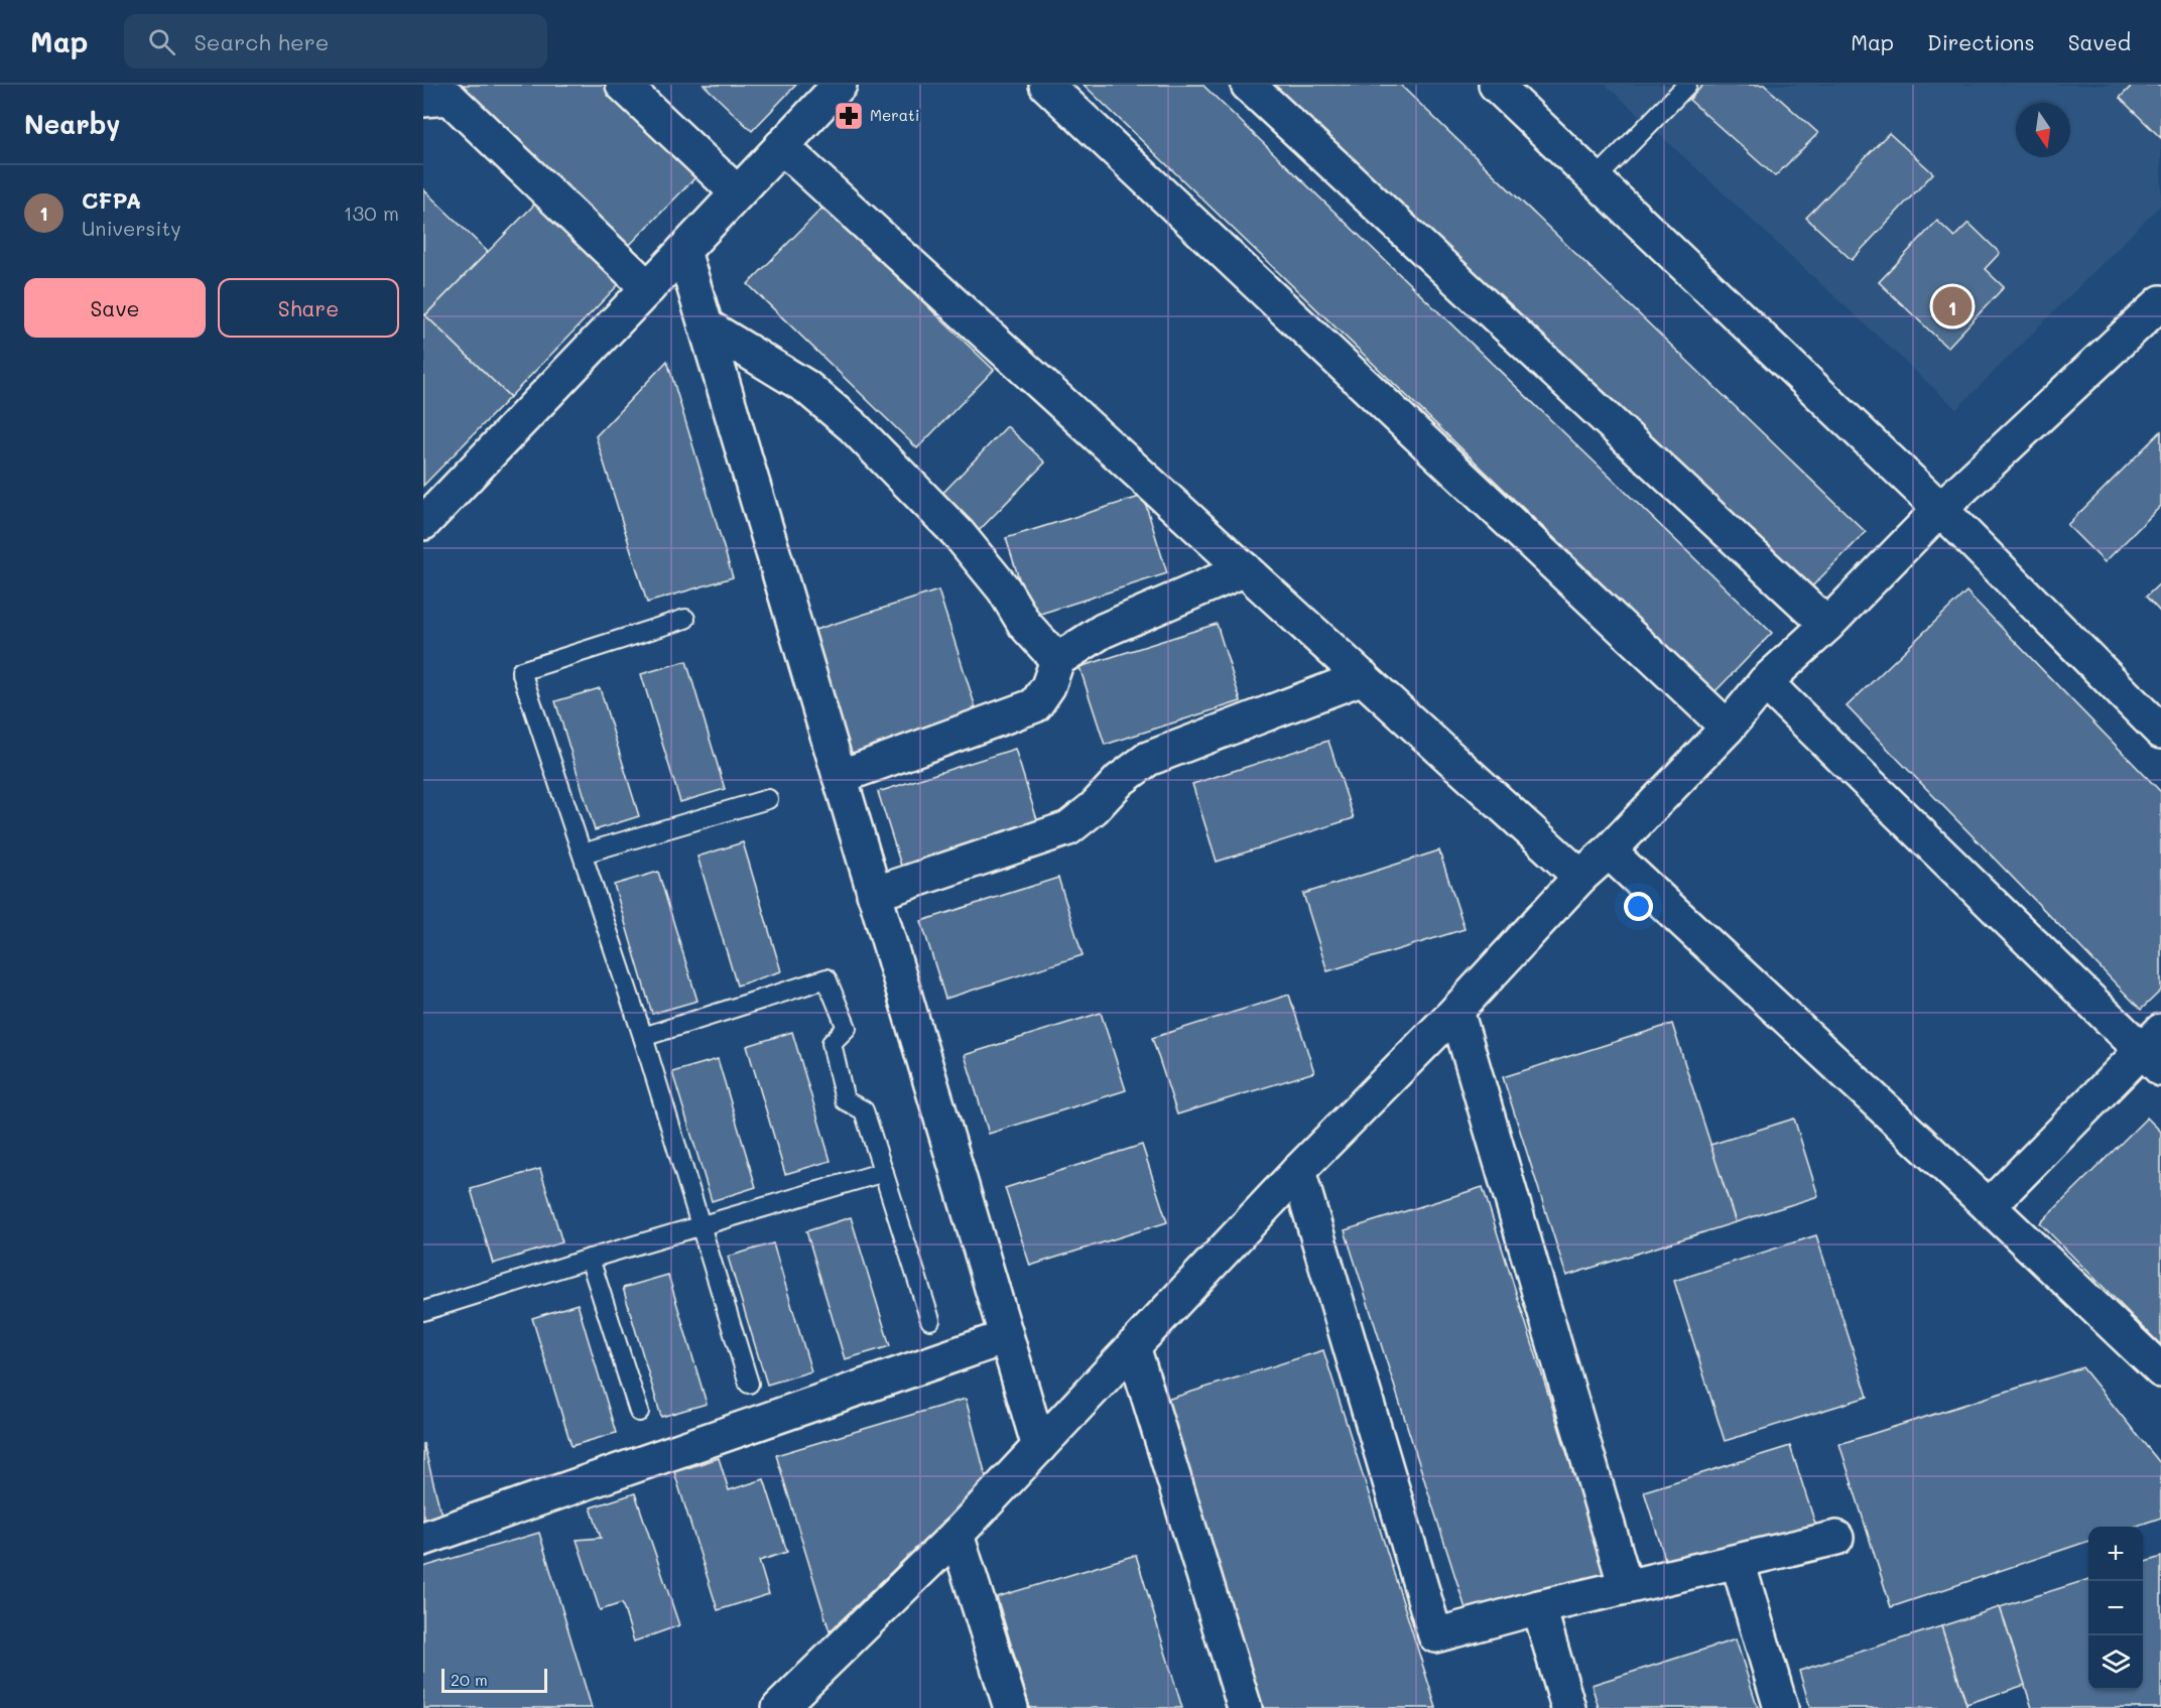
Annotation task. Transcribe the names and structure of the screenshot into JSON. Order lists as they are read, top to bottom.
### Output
{
  "places": {
    "pharmacy": ["Merati"]
  },
  "scale_bar": "20 m",
  "north": "bottom",
  "page": {
    "header": "Map",
    "search": "Search here",
    "nav": ["Map", "Directions", "Saved"],
    "heading": "Nearby",
    "list": [
      {
        "mark": "1",
        "name": "CFPA",
        "note": "University",
        "value": "130 m"
      }
    ],
    "buttons": ["Save", "Share"],
    "pins": "1",
    "map_buttons": ["+", "−"],
    "scale": "20 m"
  }
}
